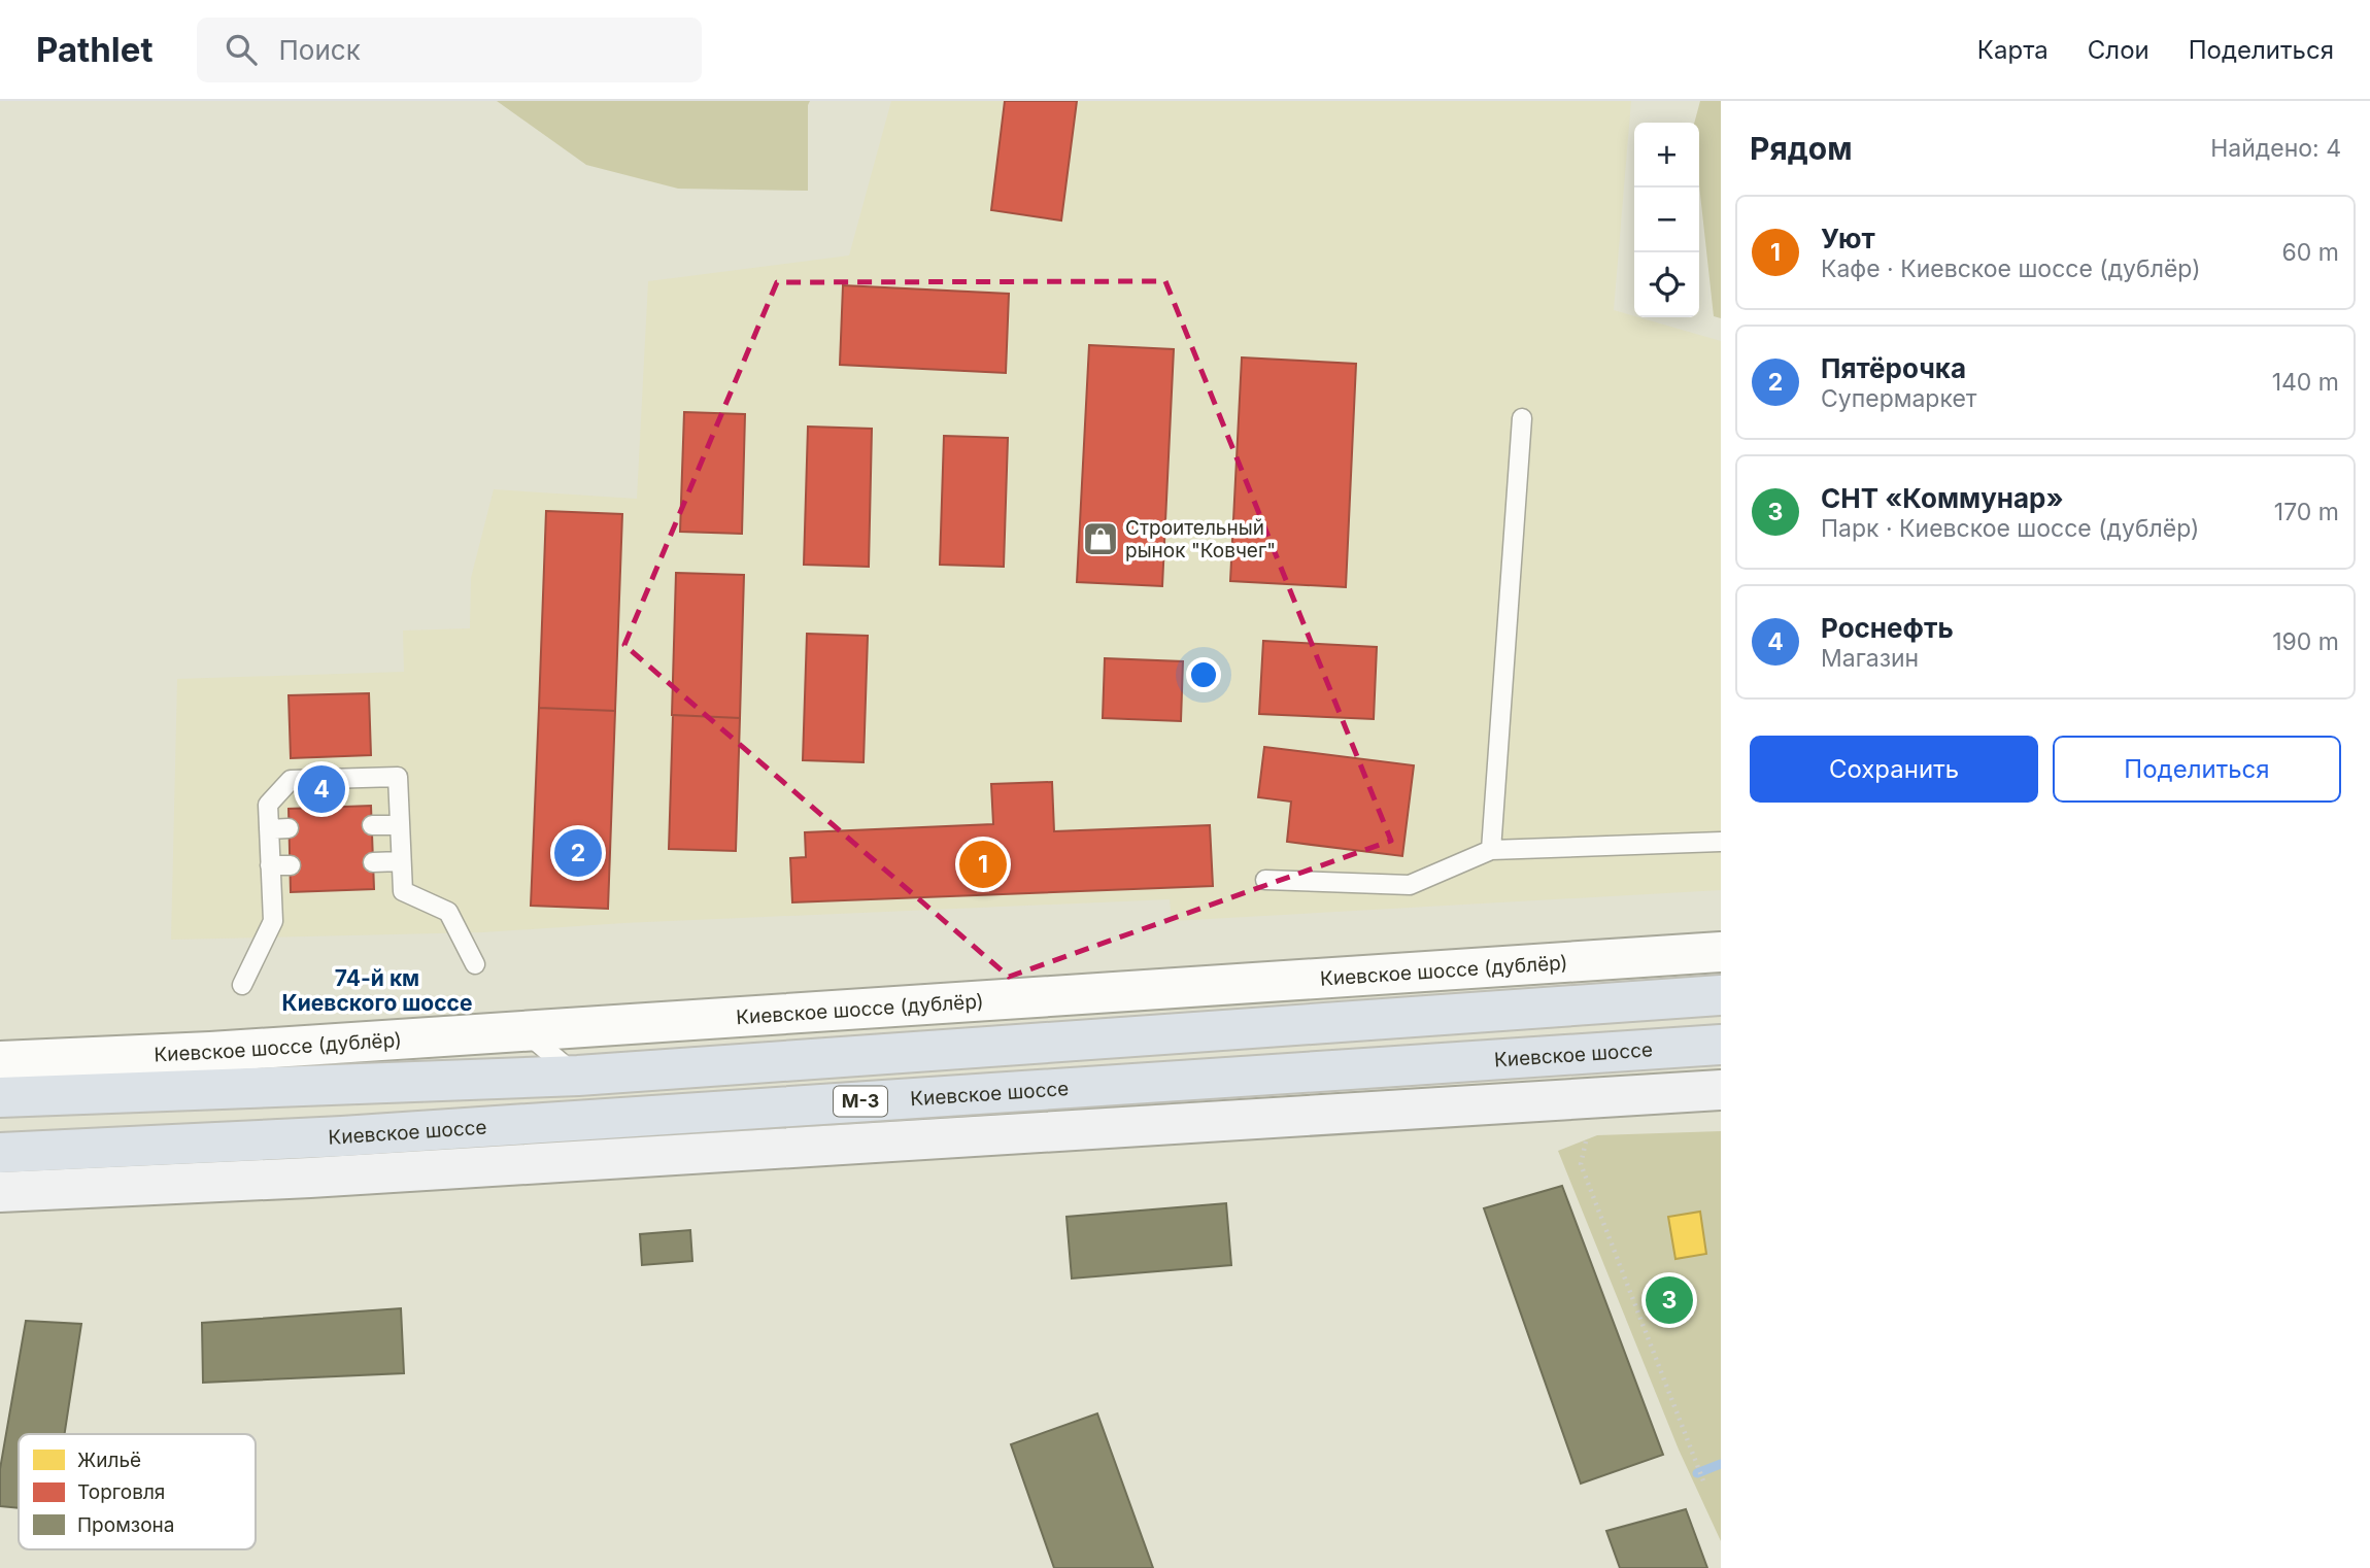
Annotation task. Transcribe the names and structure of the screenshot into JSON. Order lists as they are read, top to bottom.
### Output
{
  "streets": {
    "highway": ["Киевское шоссе", "М-3"],
    "street": ["Киевское шоссе (дублёр)"]
  },
  "districts": ["74-й км Киевского шоссе"],
  "places": {
    "shop": ["Строительный рынок \"Ковчег\""]
  },
  "legend": ["Жильё", "Торговля", "Промзона"],
  "page": {
    "header": "Pathlet",
    "search": "Поиск",
    "nav": ["Карта", "Слои", "Поделиться"],
    "heading": ["Рядом", "Найдено: 4"],
    "map_buttons": ["+", "−"],
    "list": [
      {
        "mark": "1",
        "name": "Уют",
        "note": "Кафе · Киевское шоссе (дублёр)",
        "value": "60 m"
      },
      {
        "mark": "2",
        "name": "Пятёрочка",
        "note": "Супермаркет",
        "value": "140 m"
      },
      {
        "mark": "3",
        "name": "СНТ «Коммунар»",
        "note": "Парк · Киевское шоссе (дублёр)",
        "value": "170 m"
      },
      {
        "mark": "4",
        "name": "Роснефть",
        "note": "Магазин",
        "value": "190 m"
      }
    ],
    "buttons": ["Сохранить", "Поделиться"],
    "pins": [
      "4",
      "2",
      "1",
      "3"
    ]
  }
}
